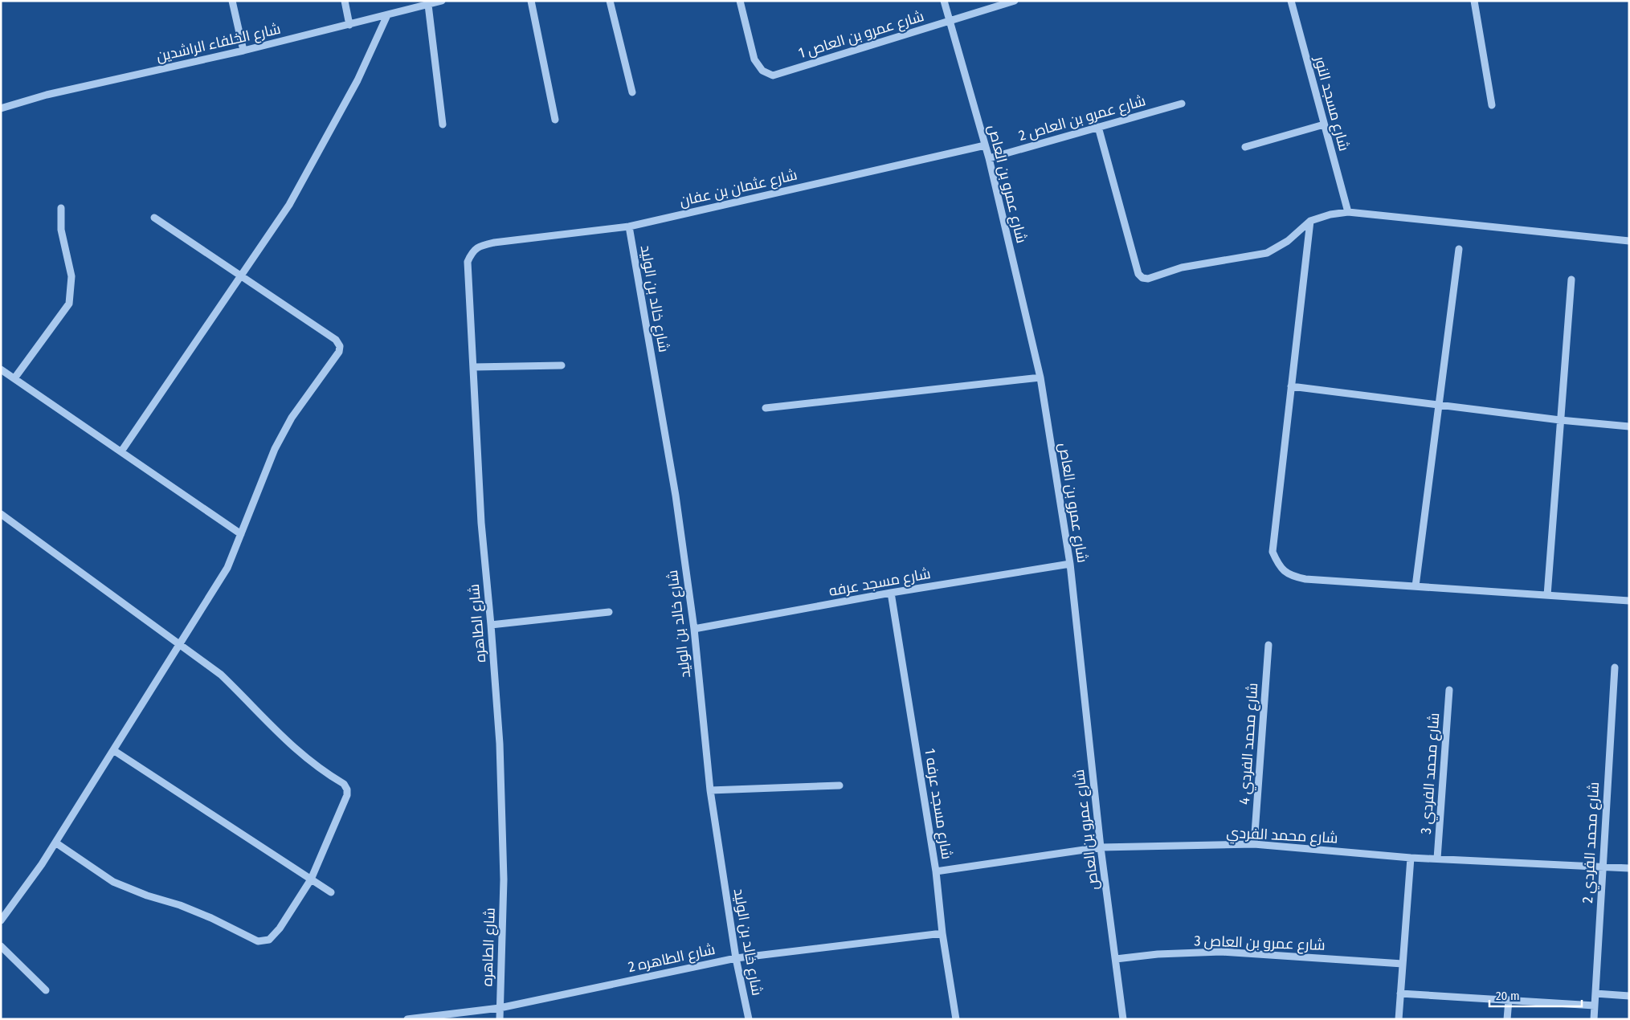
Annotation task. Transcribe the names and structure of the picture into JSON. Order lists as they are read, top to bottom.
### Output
{
  "streets": {
    "street": [
      "شارع عمرو بن العاص 1",
      "شارع الخلفاء الراشدين",
      "شارع مسجد النور",
      "شارع عمرو بن العاص 2",
      "شارع عمرو بن العاص",
      "شارع عثمان بن عفان",
      "شارع خالد بن الوليد",
      "شارع مسجد عرفه",
      "شارع الطاهره",
      "شارع محمد الفردي 4",
      "شارع محمد الفردي 3",
      "شارع مسجد عرفه 1",
      "شارع محمد الفردي",
      "شارع محمد الفردي 2",
      "شارع عمرو بن العاص 3",
      "شارع الطاهره 2"
    ]
  },
  "crossings": [
    ["شارع عمرو بن العاص 1", "شارع عمرو بن العاص"],
    ["شارع عمرو بن العاص 2", "شارع عمرو بن العاص"],
    ["شارع عمرو بن العاص", "شارع عثمان بن عفان"],
    ["شارع عمرو بن العاص", "شارع مسجد عرفه"],
    ["شارع عمرو بن العاص", "شارع محمد الفردي"],
    ["شارع عمرو بن العاص", "شارع عمرو بن العاص 3"],
    ["شارع عثمان بن عفان", "شارع خالد بن الوليد"],
    ["شارع عثمان بن عفان", "شارع الطاهره"],
    ["شارع خالد بن الوليد", "شارع مسجد عرفه"],
    ["شارع خالد بن الوليد", "شارع الطاهره 2"],
    ["شارع مسجد عرفه", "شارع مسجد عرفه 1"],
    ["شارع الطاهره", "شارع الطاهره 2"],
    ["شارع محمد الفردي 4", "شارع محمد الفردي"],
    ["شارع محمد الفردي 3", "شارع محمد الفردي"],
    ["شارع مسجد عرفه 1", "شارع محمد الفردي"],
    ["شارع مسجد عرفه 1", "شارع الطاهره 2"],
    ["شارع محمد الفردي", "شارع محمد الفردي 2"]
  ],
  "scale_bar": "20 m"
}
